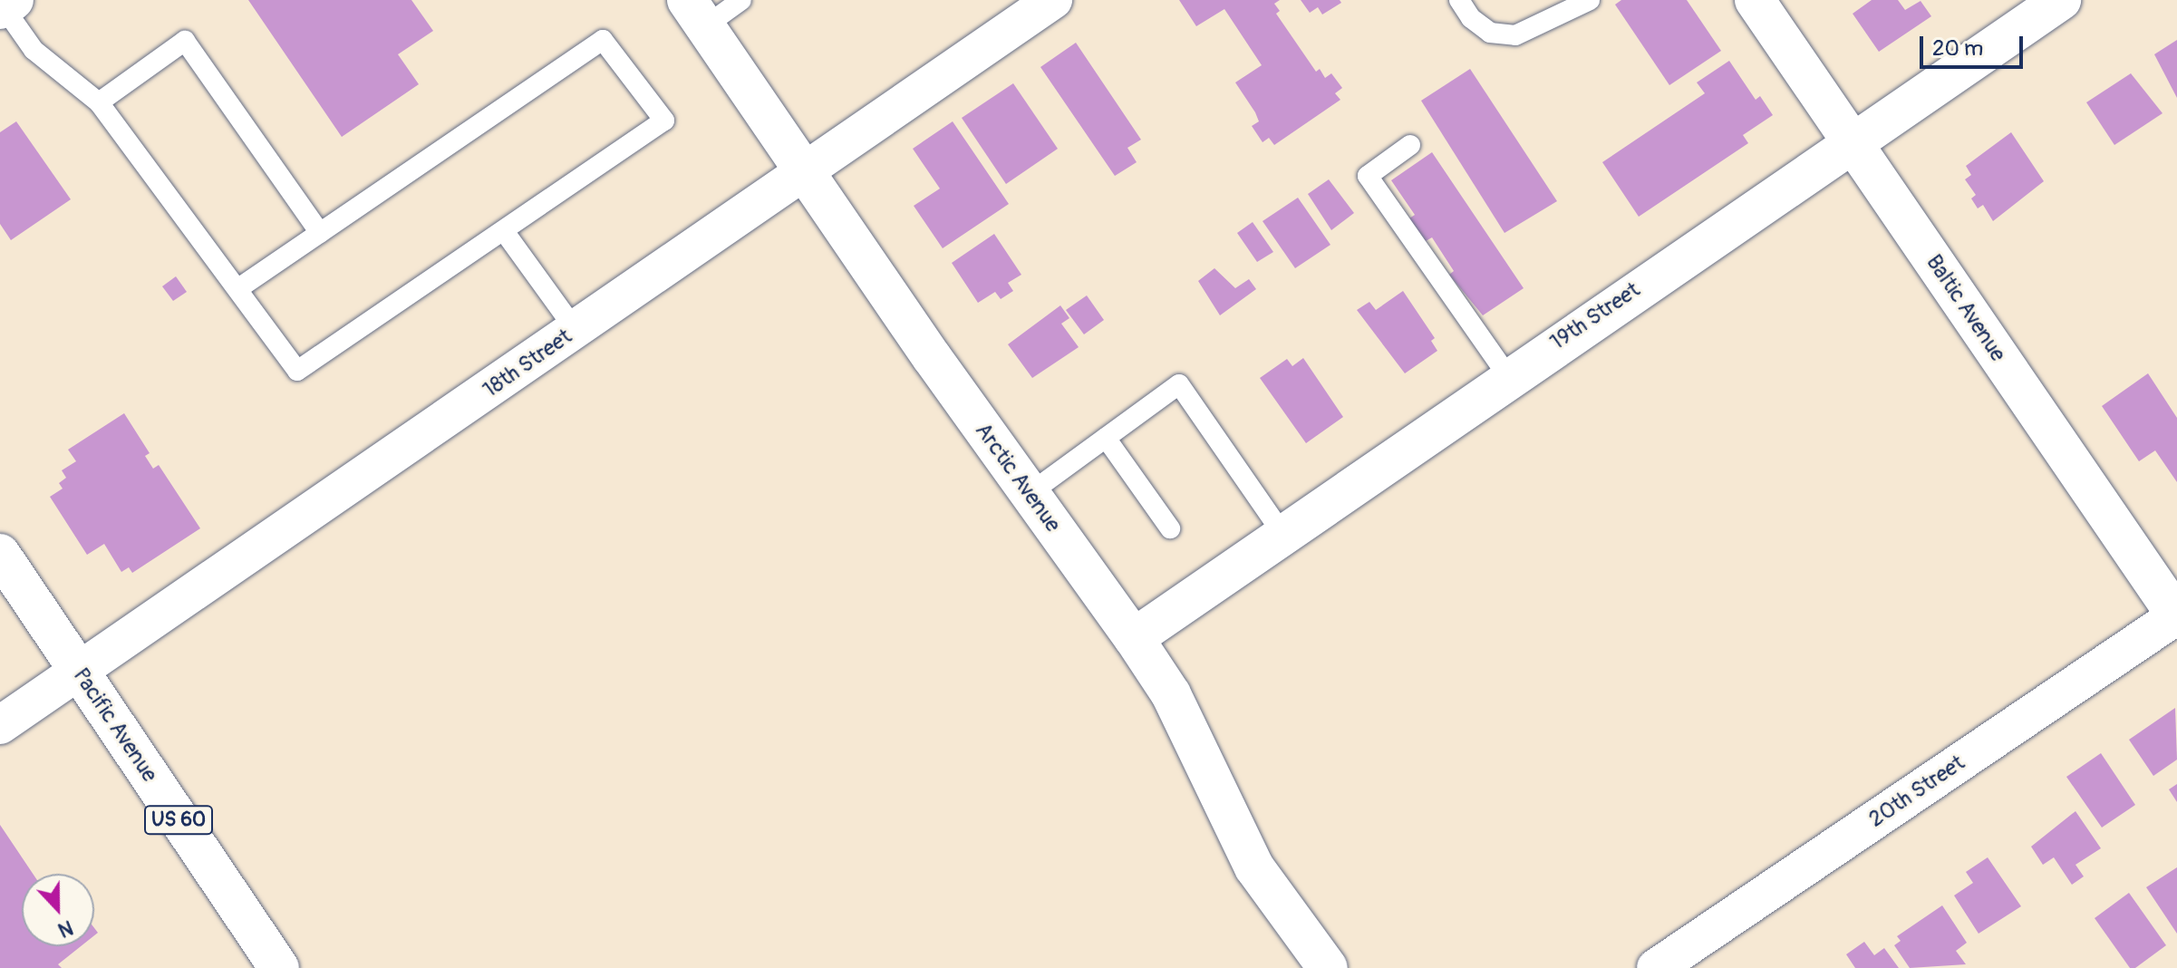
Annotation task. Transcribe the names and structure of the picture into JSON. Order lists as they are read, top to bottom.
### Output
{
  "streets": {
    "main road": [
      "Baltic Avenue",
      "19th Street",
      "Arctic Avenue",
      "Pacific Avenue",
      "US 60"
    ],
    "street": ["18th Street", "20th Street"]
  },
  "crossings": [
    ["Baltic Avenue", "19th Street"],
    ["Baltic Avenue", "20th Street"],
    ["19th Street", "Arctic Avenue"],
    ["18th Street", "Arctic Avenue"],
    ["18th Street", "Pacific Avenue"]
  ],
  "scale_bar": "20 m",
  "north": "bottom"
}
